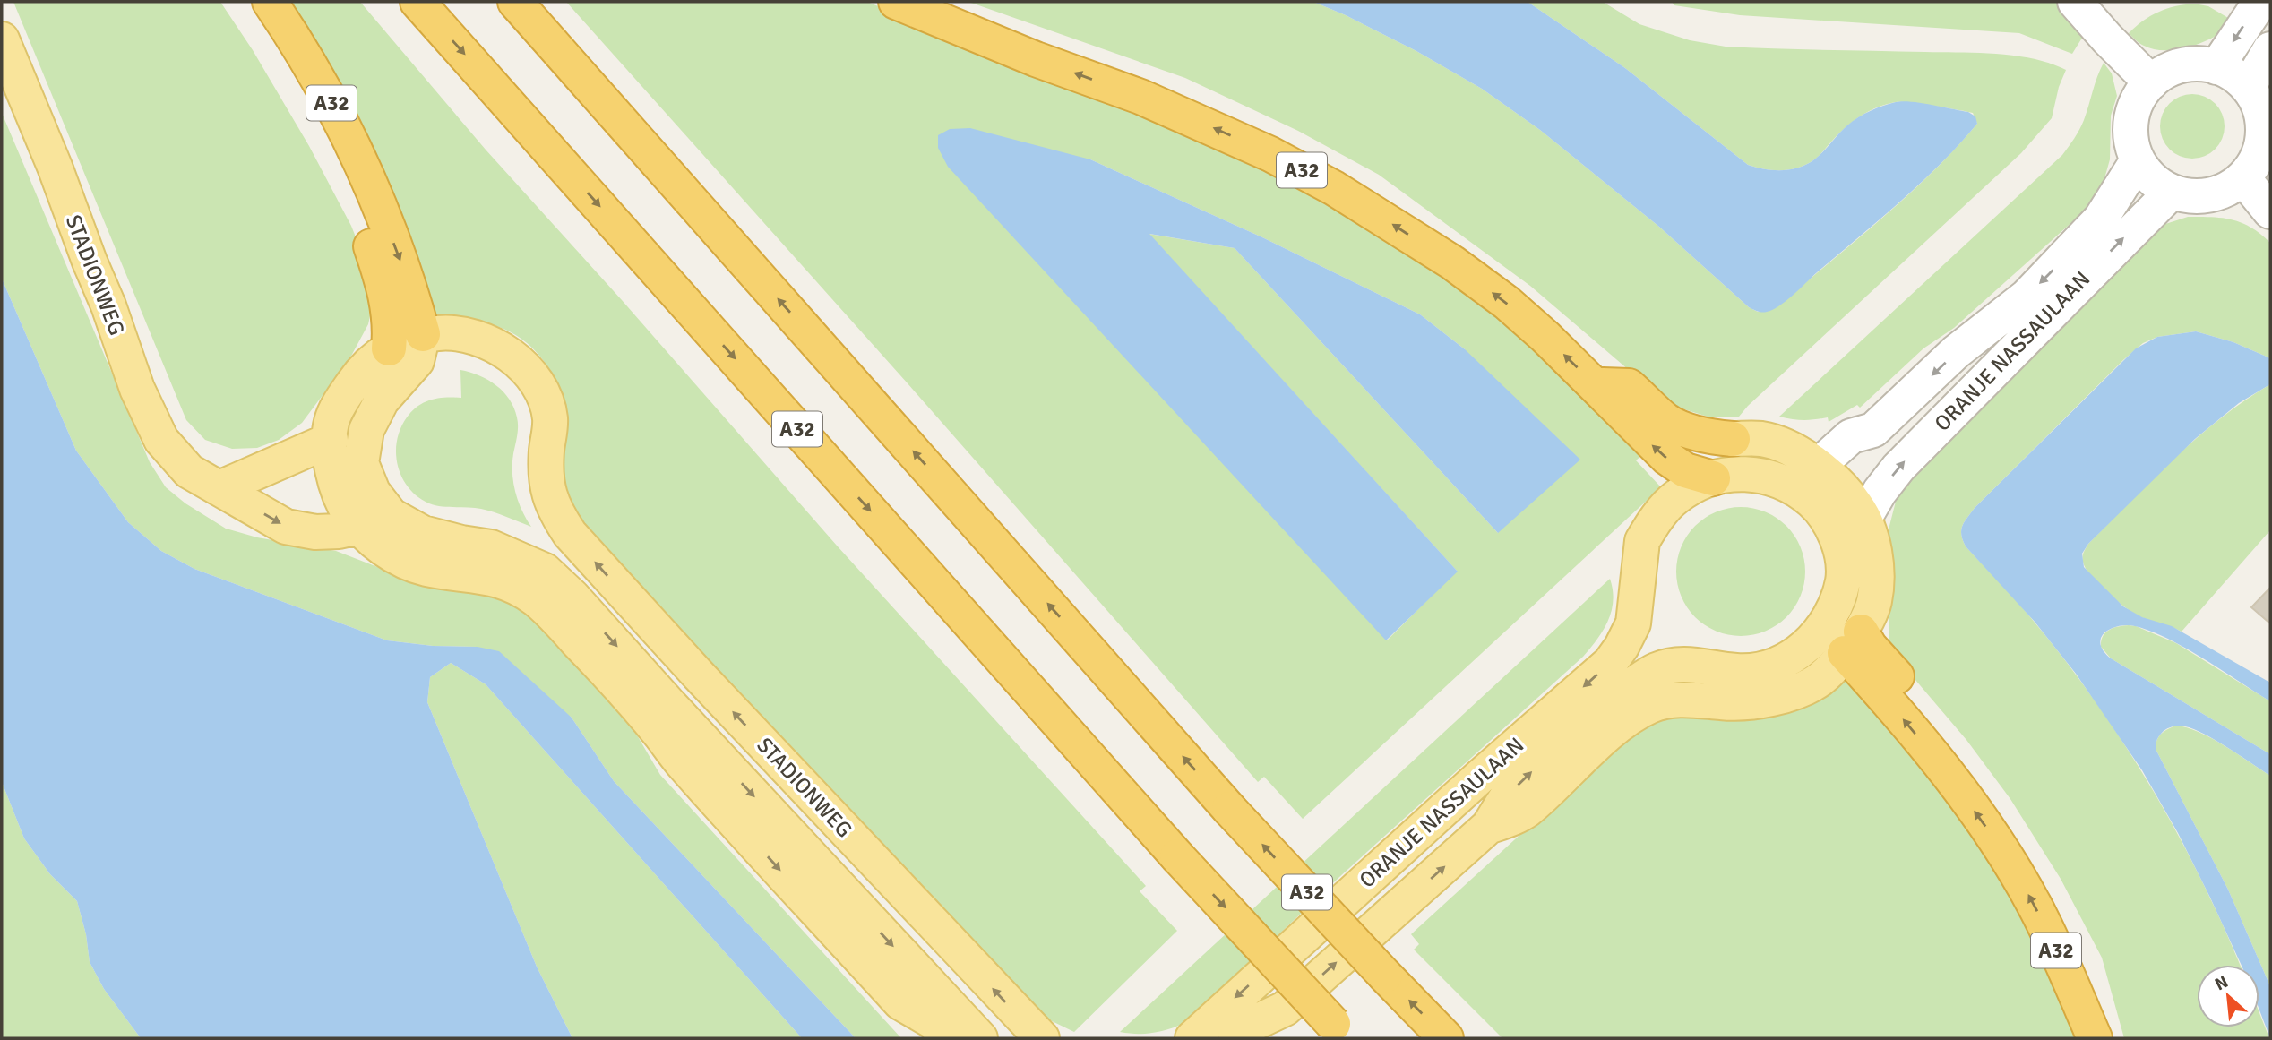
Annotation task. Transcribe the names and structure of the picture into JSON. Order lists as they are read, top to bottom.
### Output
{
  "streets": {
    "highway": ["A32"],
    "main road": ["STADIONWEG", "ORANJE NASSAULAAN"]
  },
  "crossings": [
    ["A32", "STADIONWEG"],
    ["A32", "ORANJE NASSAULAAN"]
  ],
  "north": "top left"
}
